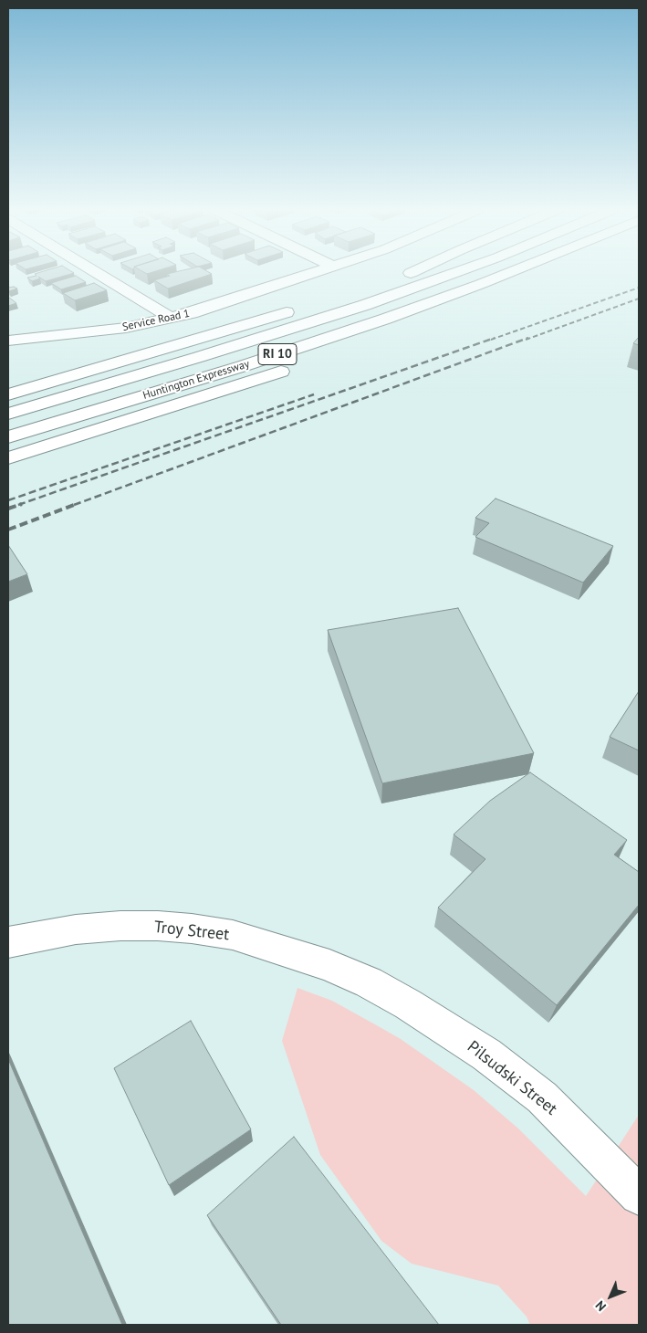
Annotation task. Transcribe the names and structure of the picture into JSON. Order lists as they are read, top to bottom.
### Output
{
  "streets": {
    "main road": [
      "Service Road 1",
      "RI 10",
      "Huntington Expressway",
      "Troy Street",
      "Pilsudski Street"
    ]
  },
  "crossings": [
    ["Troy Street", "Pilsudski Street"]
  ],
  "north": "bottom left"
}
